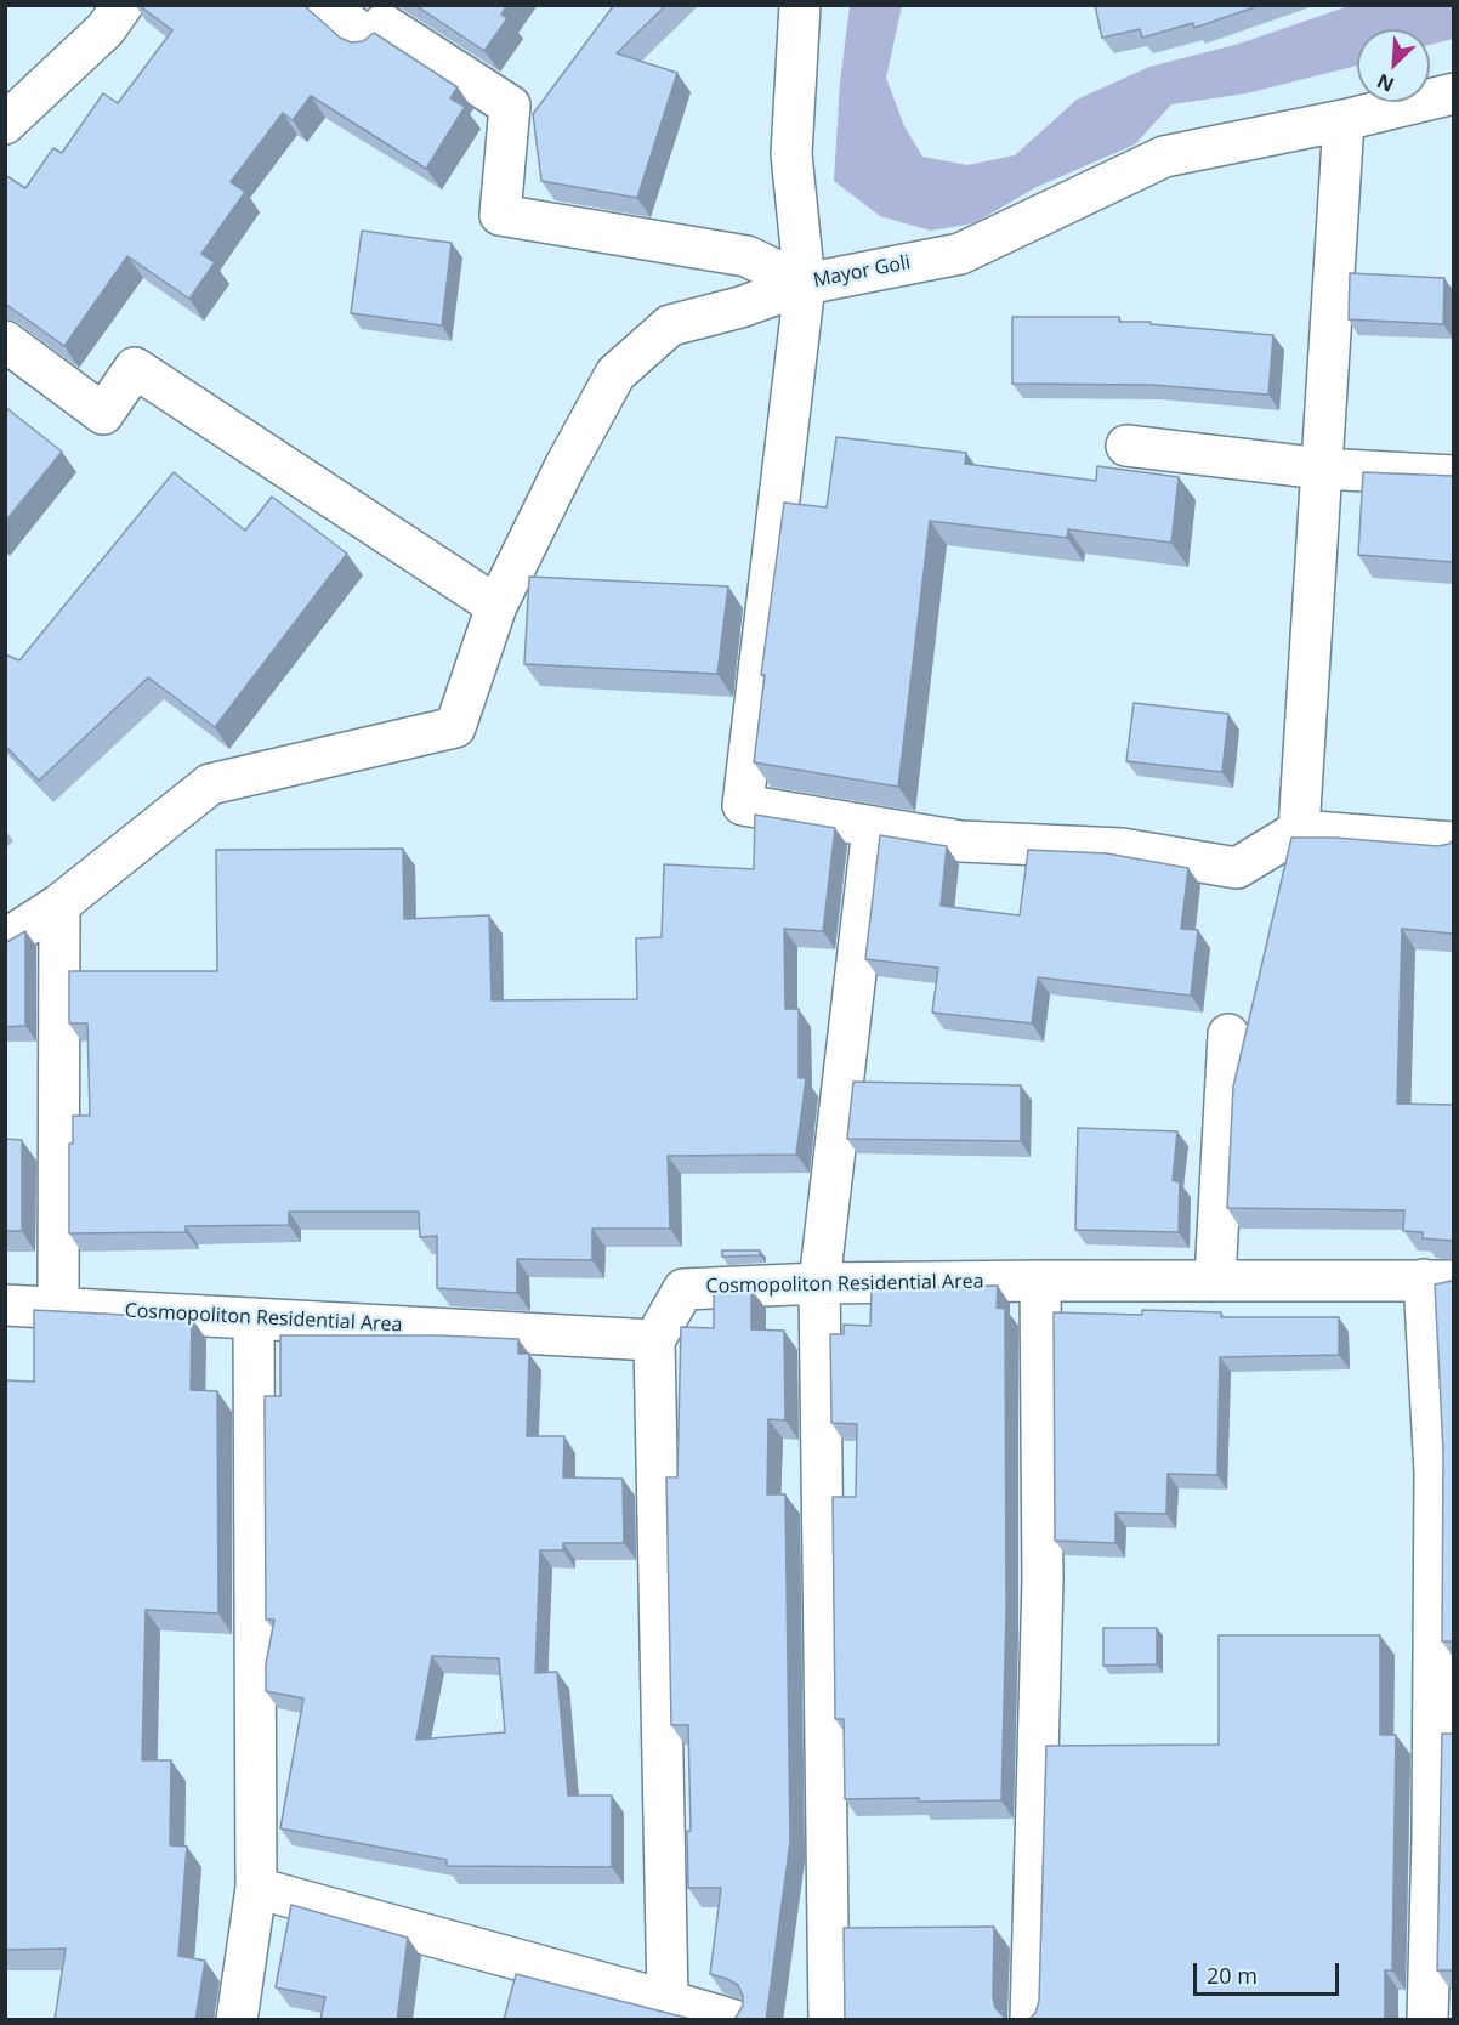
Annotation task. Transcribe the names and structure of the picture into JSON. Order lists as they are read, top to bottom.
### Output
{
  "streets": {
    "street": ["Mayor Goli", "Cosmopoliton Residential Area"]
  },
  "scale_bar": "20 m",
  "north": "bottom left"
}
